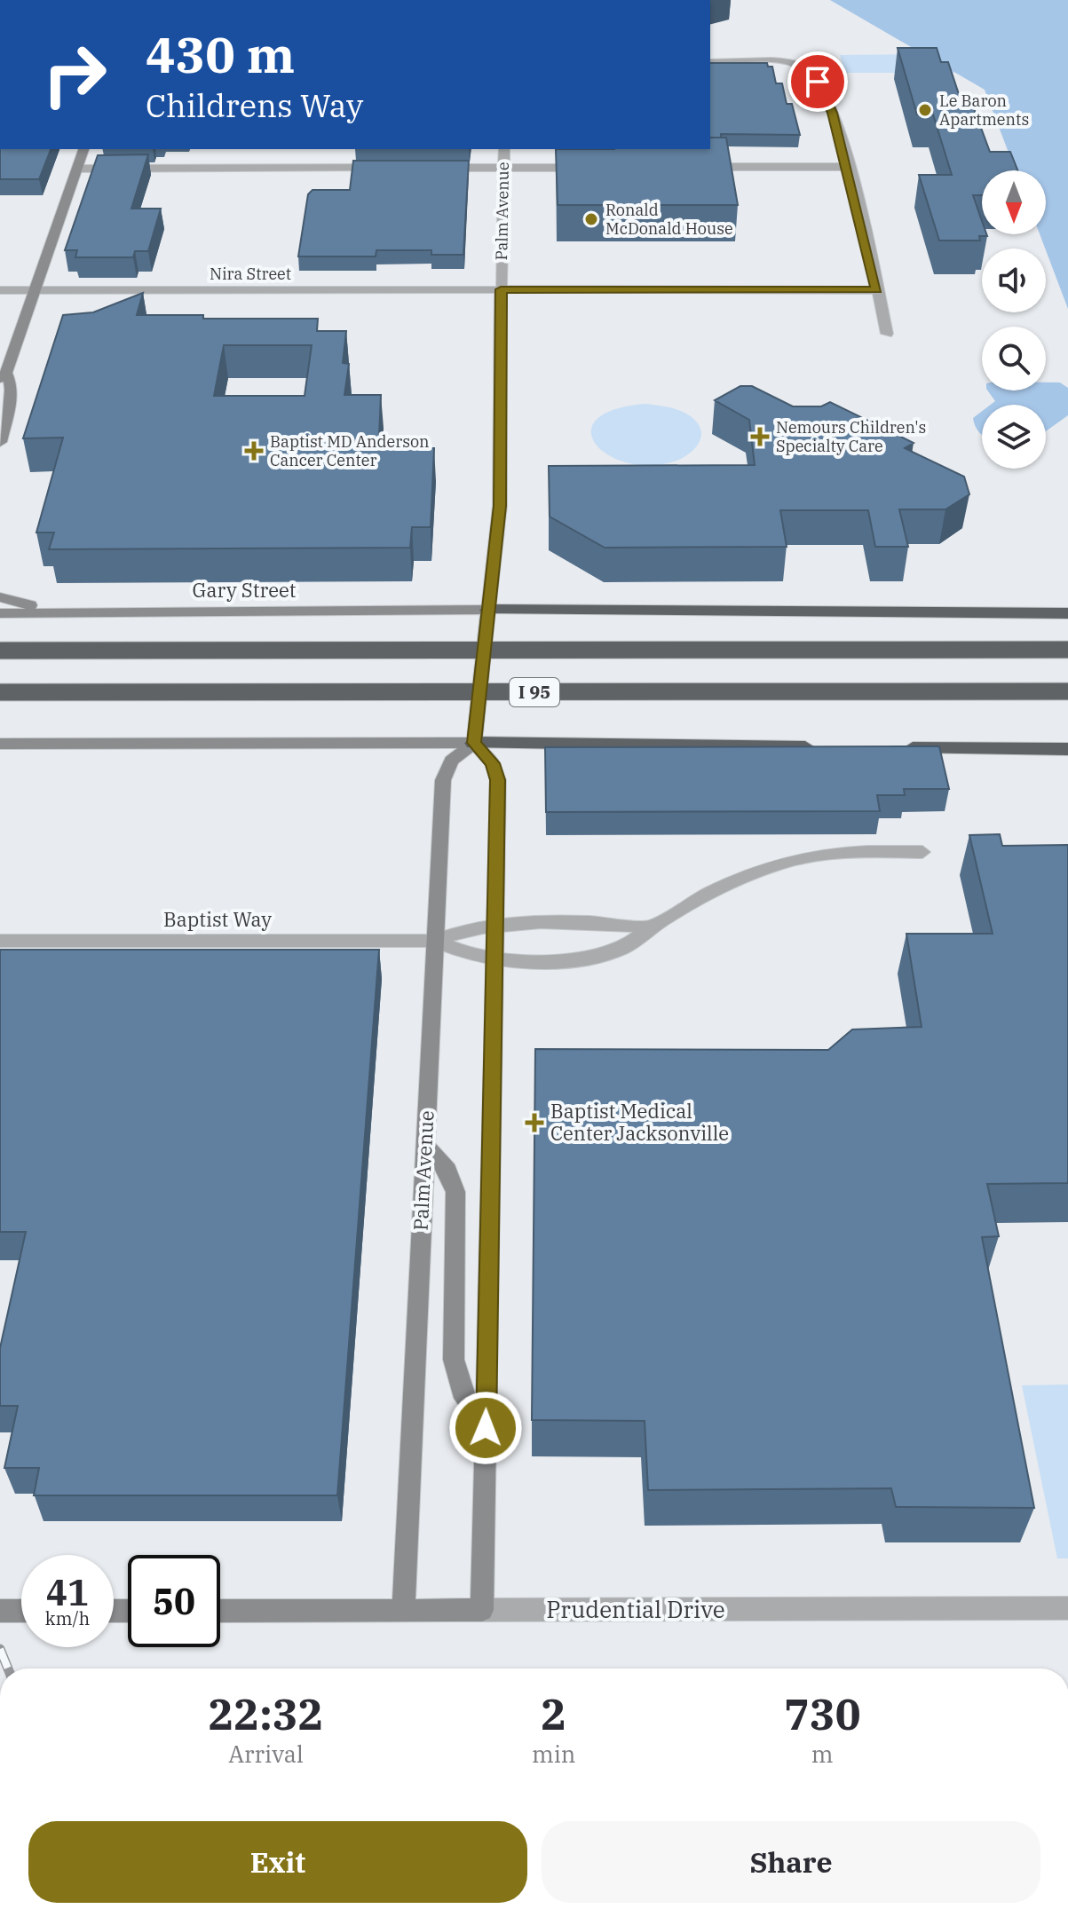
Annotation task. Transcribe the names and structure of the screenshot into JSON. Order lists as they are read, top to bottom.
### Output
{
  "streets": {
    "highway": ["I 95"],
    "main road": ["Palm Avenue", "Gary Street", "Prudential Drive"],
    "street": ["Nira Street", "Baptist Way"]
  },
  "crossings": [
    ["Palm Avenue", "Nira Street"],
    ["Palm Avenue", "Gary Street"],
    ["Palm Avenue", "Baptist Way"],
    ["Palm Avenue", "Prudential Drive"]
  ],
  "places": {
    "other": ["Le Baron Apartments", "Ronald McDonald House"],
    "health": ["Nemours Children's Specialty Care", "Baptist MD Anderson Cancer Center", "Baptist Medical Center Jacksonville"]
  },
  "north": "bottom",
  "page": {
    "turn": ["430 m", "Childrens Way"],
    "speed": "41 km/h",
    "limit": "50",
    "eta": [
      "22:32",
      "Arrival",
      "2",
      "min",
      "730",
      "m"
    ],
    "buttons": ["Exit", "Share"]
  }
}
